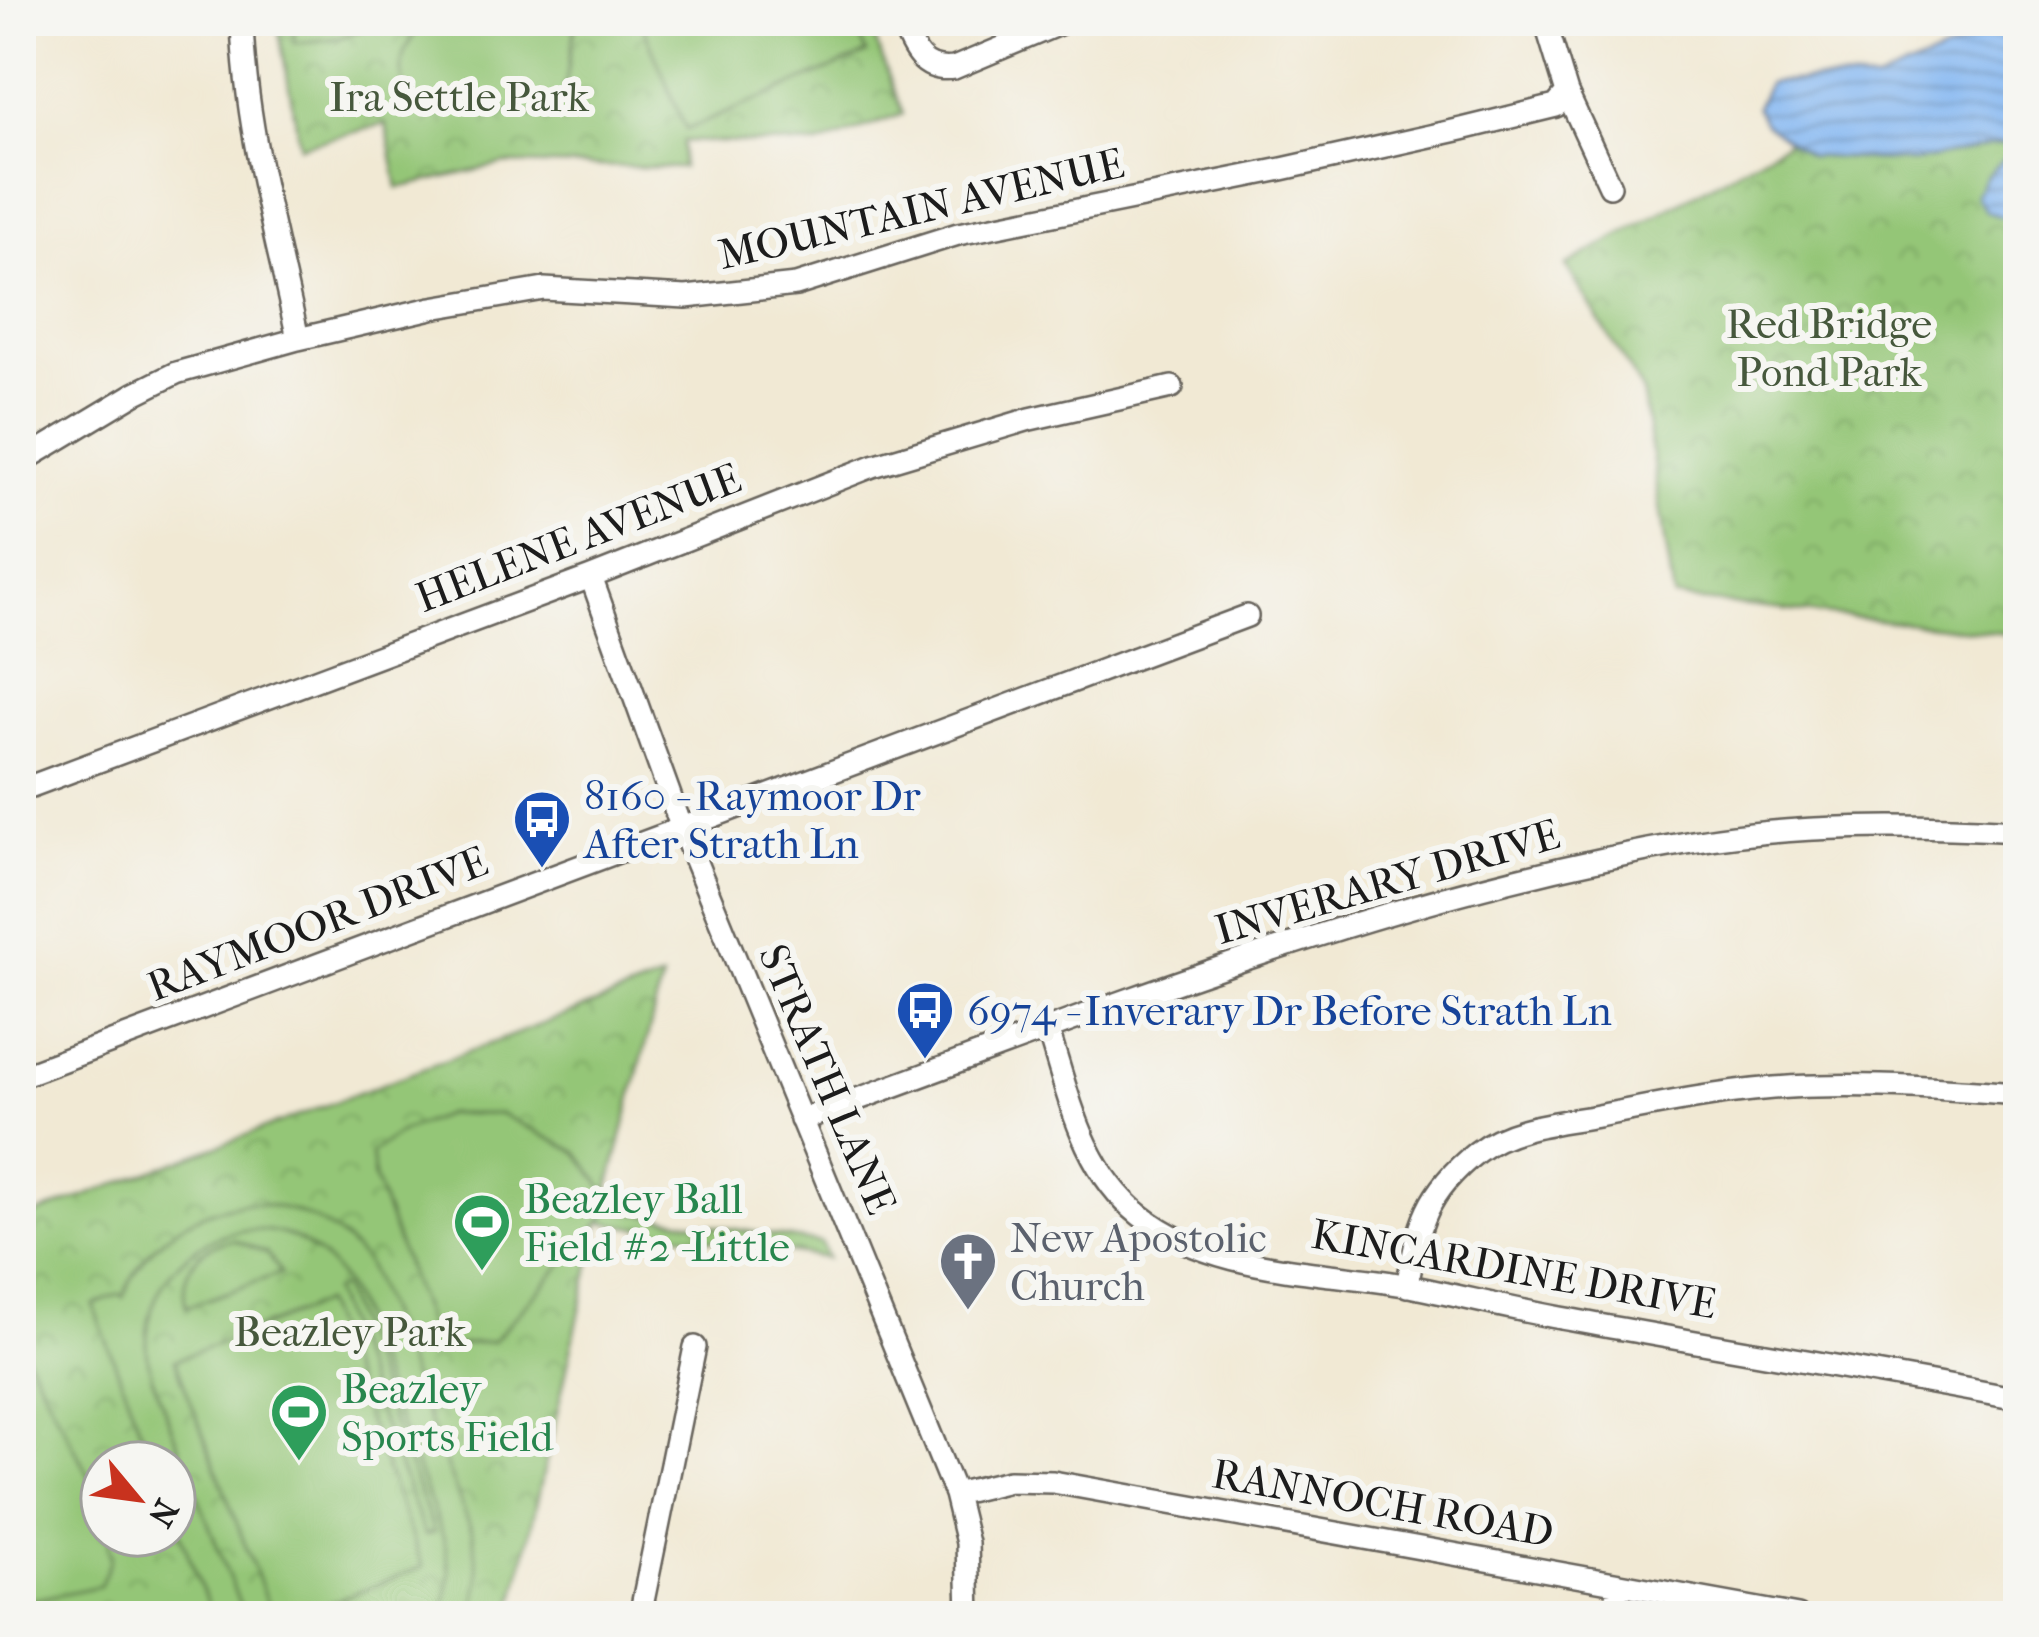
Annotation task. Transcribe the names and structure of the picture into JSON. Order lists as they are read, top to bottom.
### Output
{
  "streets": {
    "street": [
      "MOUNTAIN AVENUE",
      "HELENE AVENUE",
      "INVERARY DRIVE",
      "RAYMOOR DRIVE",
      "STRATH LANE",
      "KINCARDINE DRIVE",
      "RANNOCH ROAD"
    ]
  },
  "crossings": [
    ["HELENE AVENUE", "STRATH LANE"],
    ["INVERARY DRIVE", "STRATH LANE"],
    ["INVERARY DRIVE", "KINCARDINE DRIVE"],
    ["RAYMOOR DRIVE", "STRATH LANE"],
    ["STRATH LANE", "RANNOCH ROAD"]
  ],
  "parks": ["Ira Settle Park", "Red Bridge Pond Park", "Beazley Park"],
  "places": {
    "bus stop": ["8160 - Raymoor Dr After Strath Ln", "6974 - Inverary Dr Before Strath Ln"],
    "sports": ["Beazley Ball Field #2 -Little", "Beazley Sports Field"],
    "church": ["New Apostolic Church"]
  },
  "north": "bottom right"
}
